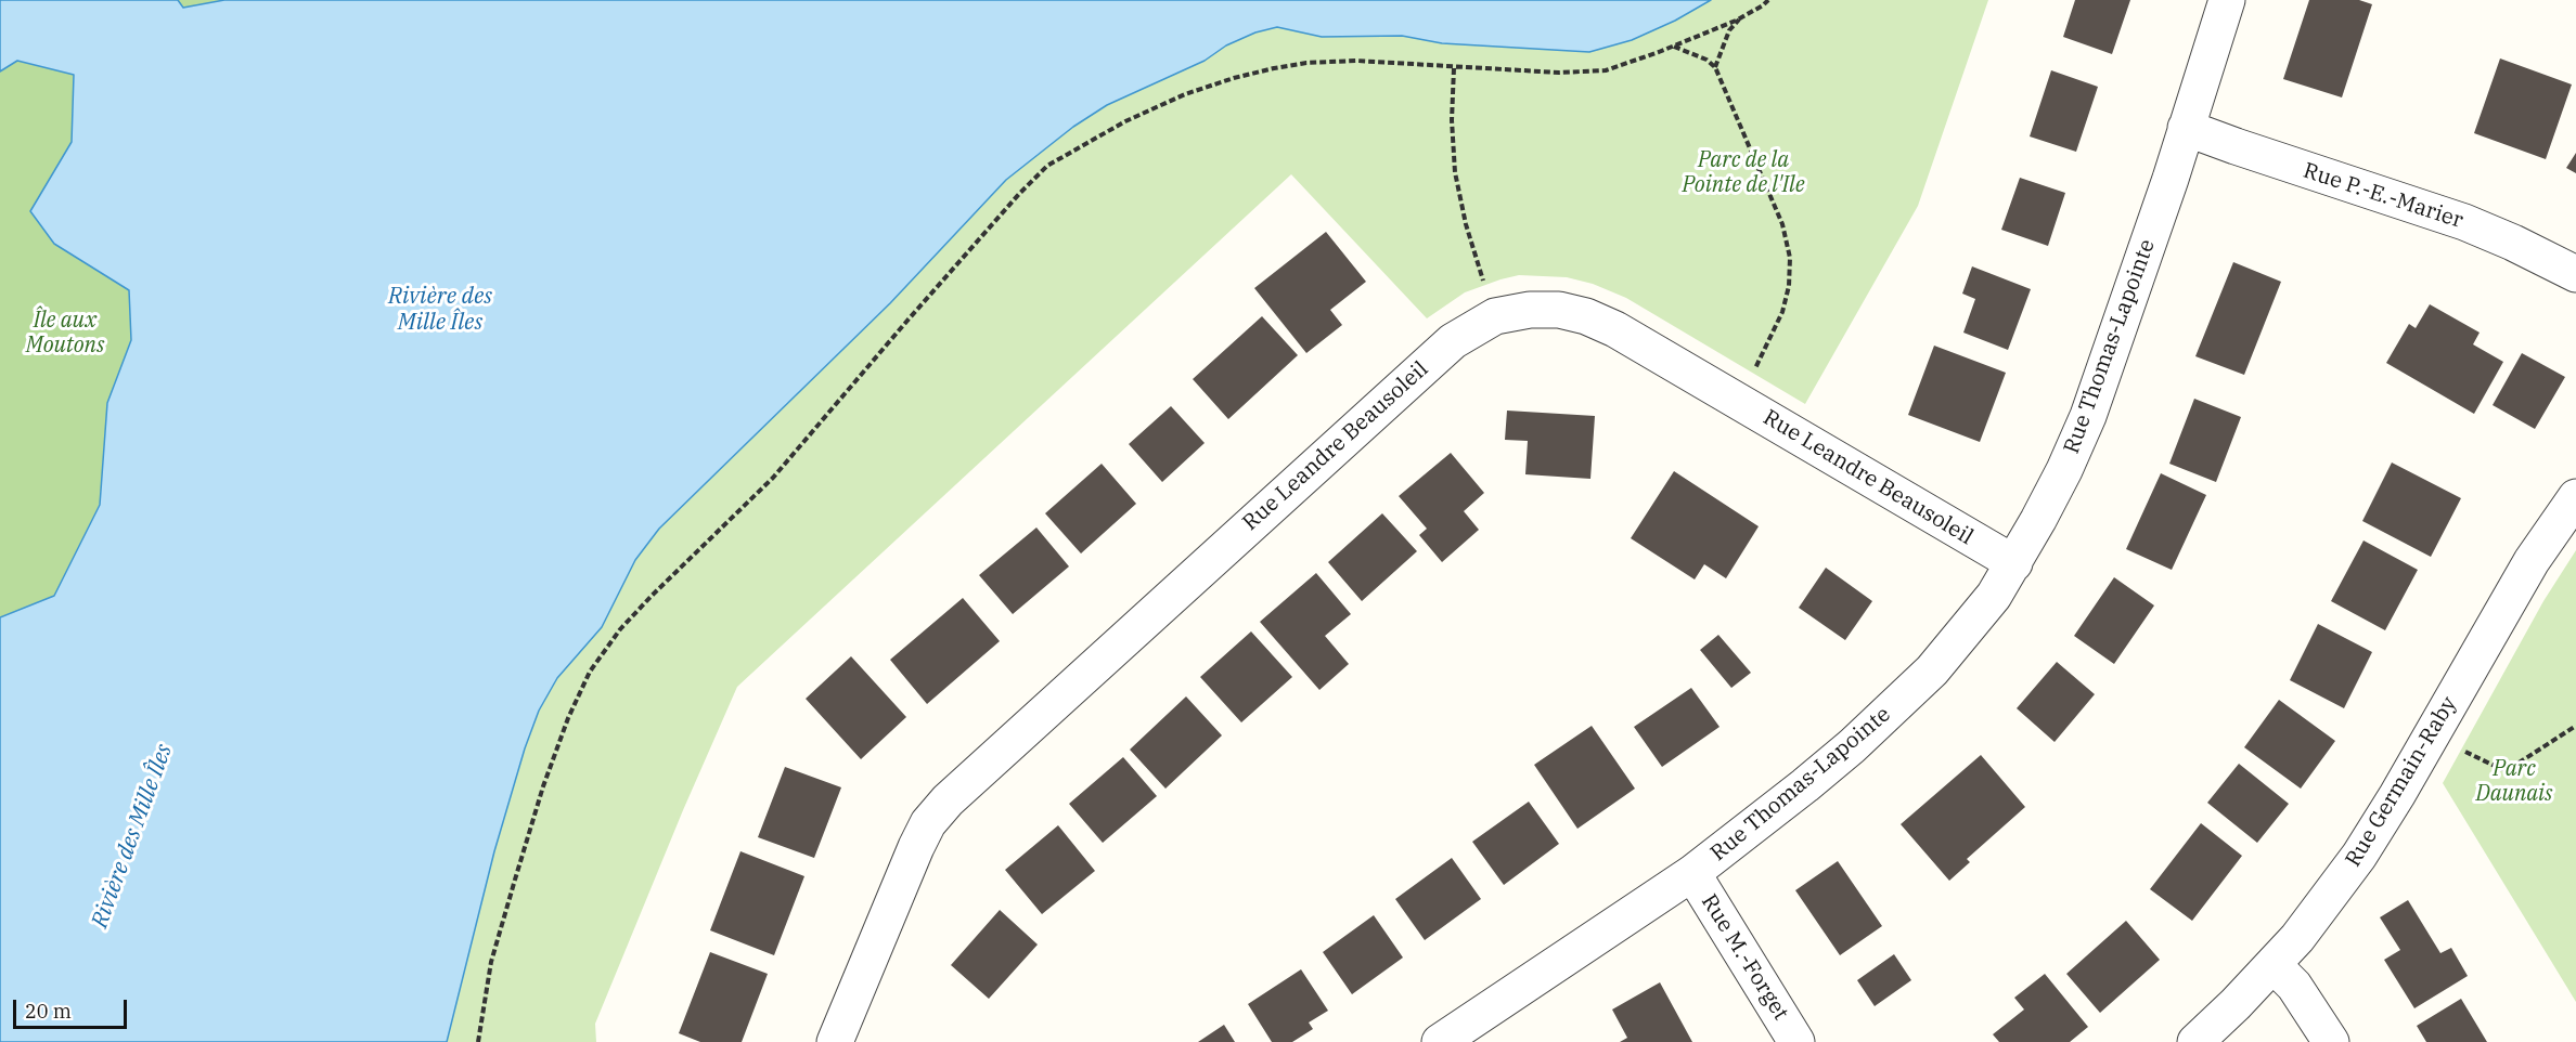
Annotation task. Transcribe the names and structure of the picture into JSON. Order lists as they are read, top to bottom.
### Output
{
  "streets": {
    "street": [
      "Rue P.-E.-Marier",
      "Rue Thomas-Lapointe",
      "Rue Leandre Beausoleil",
      "Rue Germain-Raby",
      "Rue M.-Forget"
    ]
  },
  "crossings": [
    ["Rue P.-E.-Marier", "Rue Thomas-Lapointe"],
    ["Rue Thomas-Lapointe", "Rue Leandre Beausoleil"],
    ["Rue Thomas-Lapointe", "Rue M.-Forget"]
  ],
  "water": ["Rivière des Mille Îles"],
  "parks": ["Parc de la Pointe de l'Ile", "Île aux Moutons", "Parc Daunais"],
  "scale_bar": "20 m"
}
